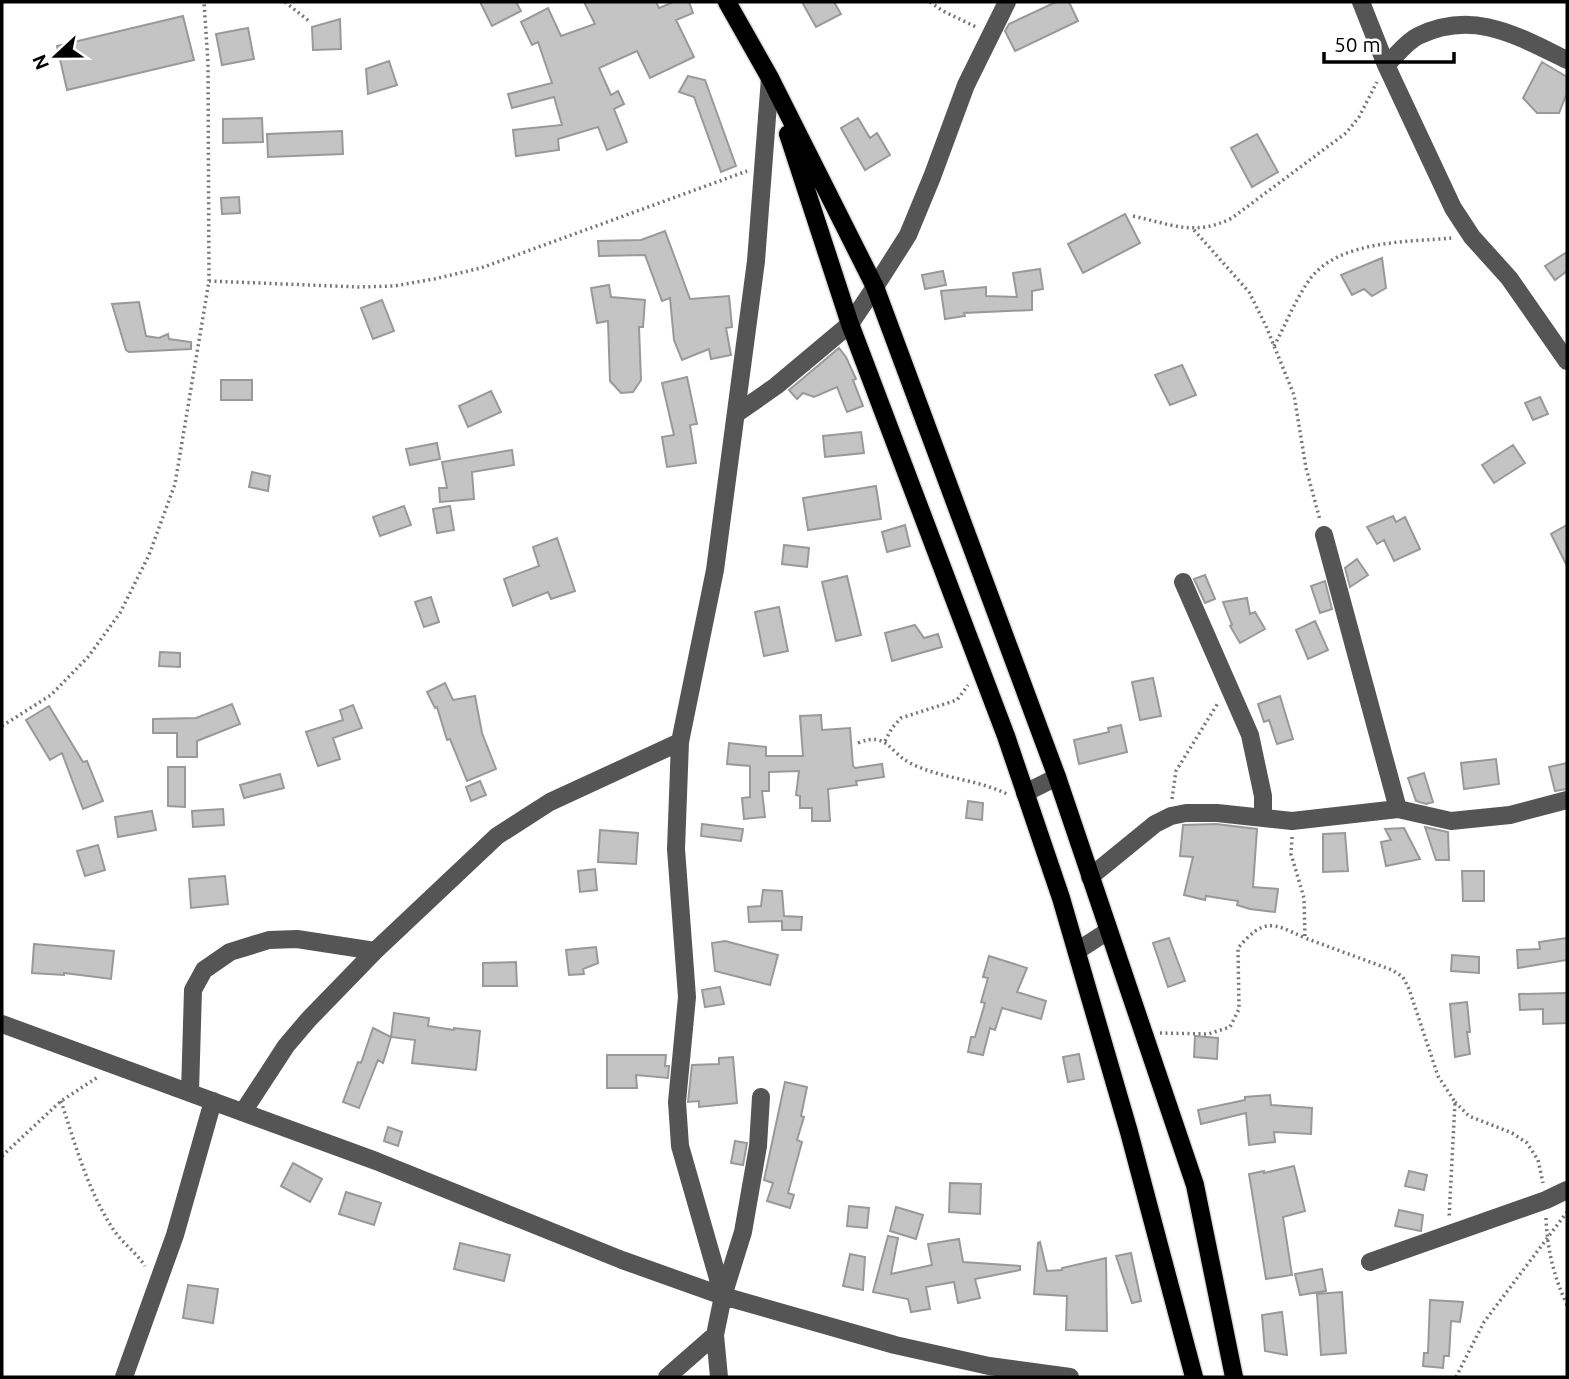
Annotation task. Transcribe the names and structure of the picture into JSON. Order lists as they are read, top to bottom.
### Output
{
  "scale_bar": "50 m",
  "north": "left"
}
